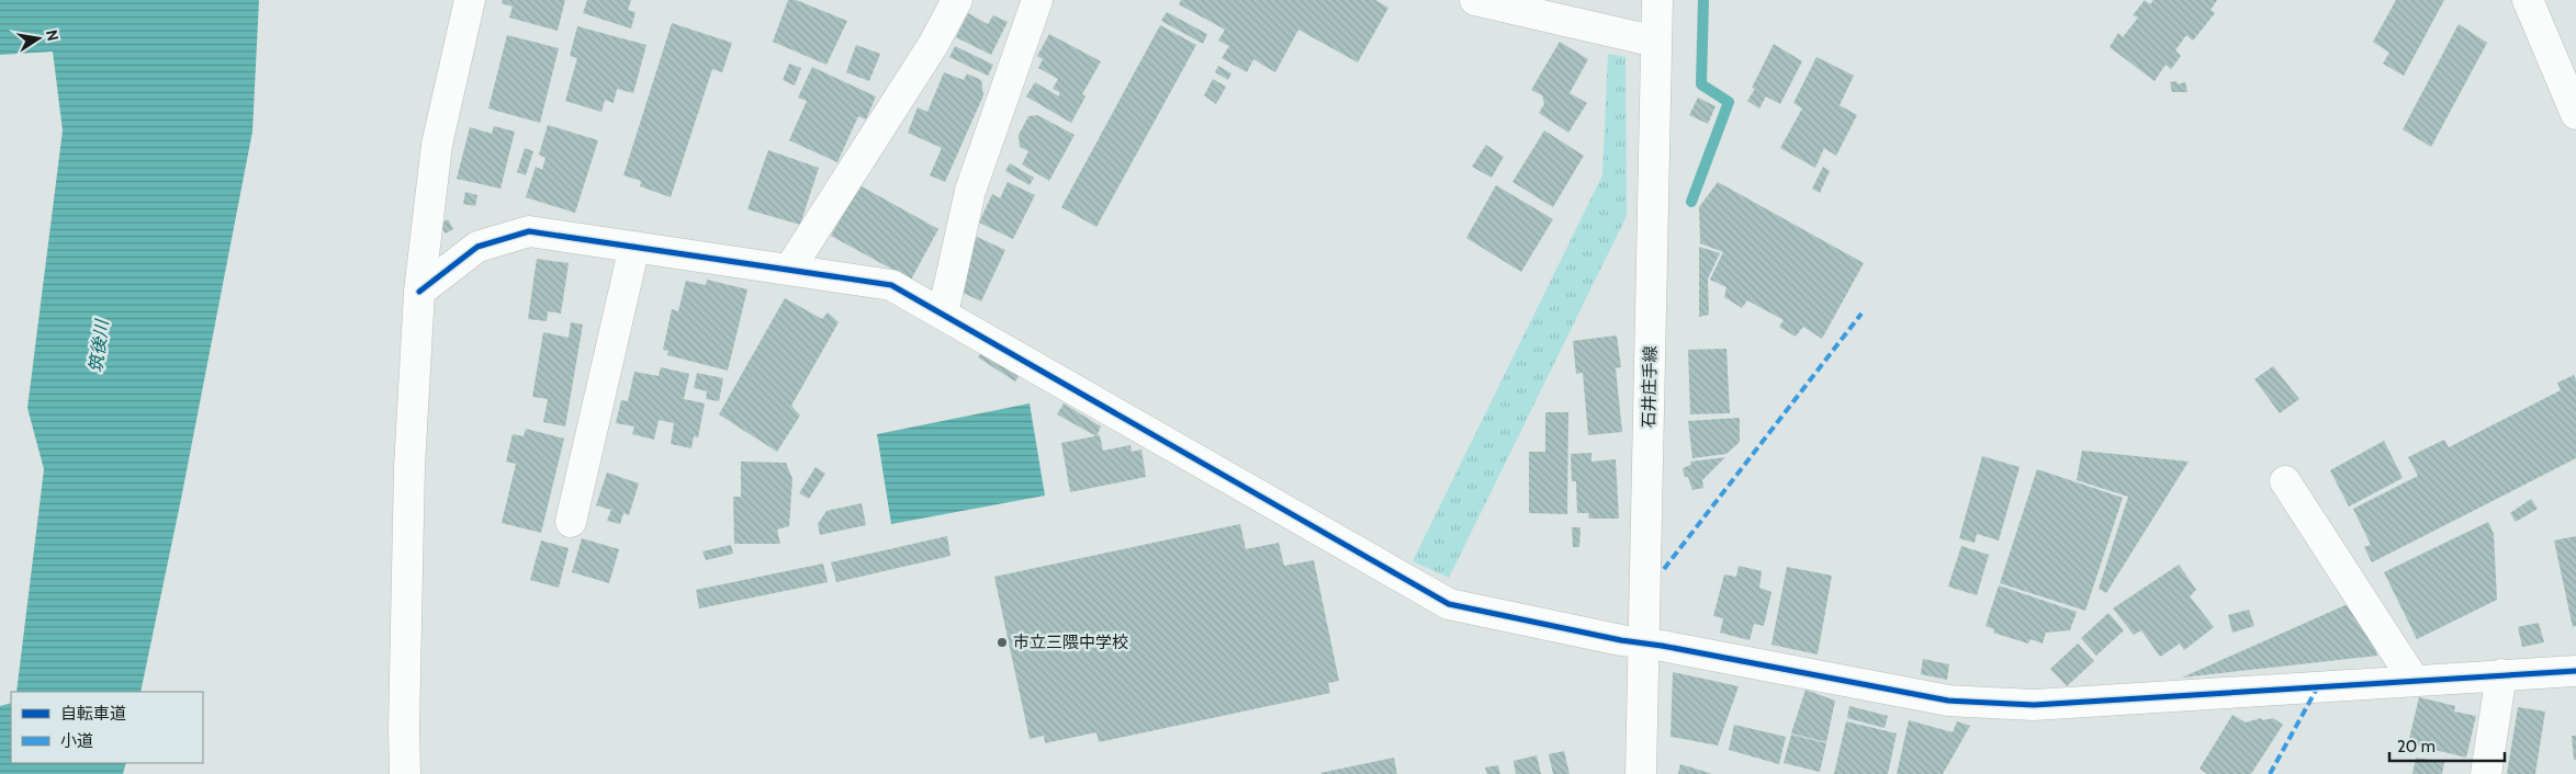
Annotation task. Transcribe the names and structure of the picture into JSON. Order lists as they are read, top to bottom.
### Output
{
  "streets": {
    "street": ["石井庄手線"]
  },
  "water": ["筑後川"],
  "places": ["市立三隈中学校"],
  "legend": ["自転車道", "小道"],
  "scale_bar": "20 m",
  "north": "right"
}
